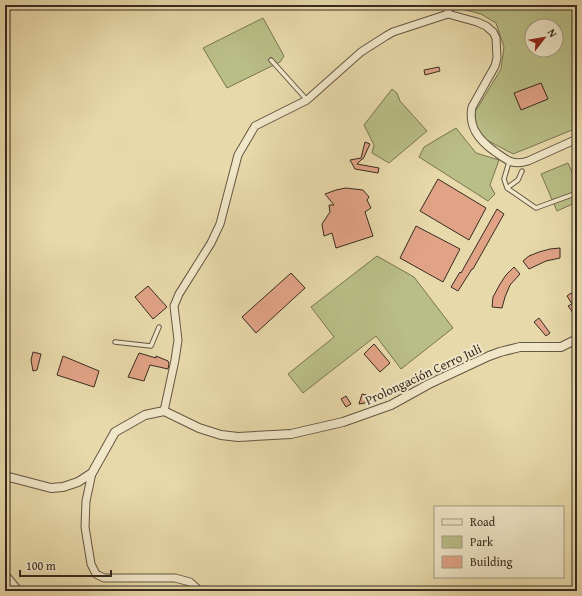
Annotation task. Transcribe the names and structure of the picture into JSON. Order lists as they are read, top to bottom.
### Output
{
  "streets": {
    "street": ["Prolongación Cerro Juli"]
  },
  "legend": ["Road", "Park", "Building"],
  "scale_bar": "100 m",
  "north": "top right"
}
